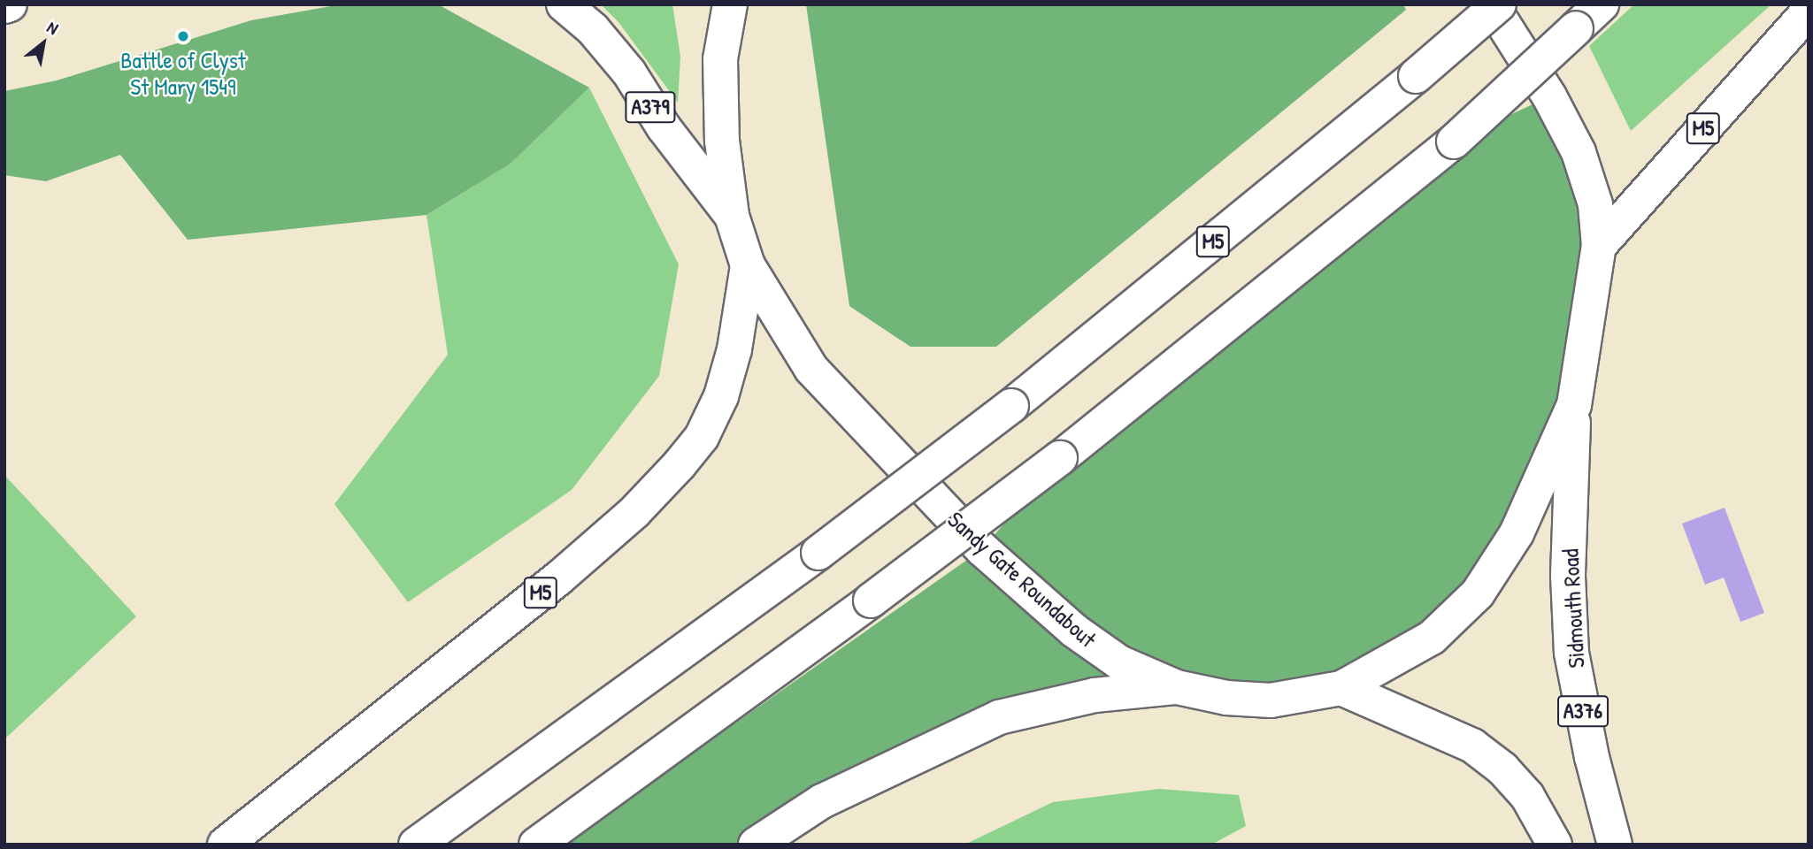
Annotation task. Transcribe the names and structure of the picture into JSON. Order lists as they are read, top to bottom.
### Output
{
  "streets": {
    "main road": [
      "A379",
      "M5",
      "Sandy Gate Roundabout",
      "Sidmouth Road",
      "A376"
    ]
  },
  "crossings": [
    ["A379", "Sandy Gate Roundabout"],
    ["M5", "Sandy Gate Roundabout"],
    ["Sandy Gate Roundabout", "Sidmouth Road"]
  ],
  "places": ["Battle of Clyst St Mary 1549"],
  "north": "top right"
}
